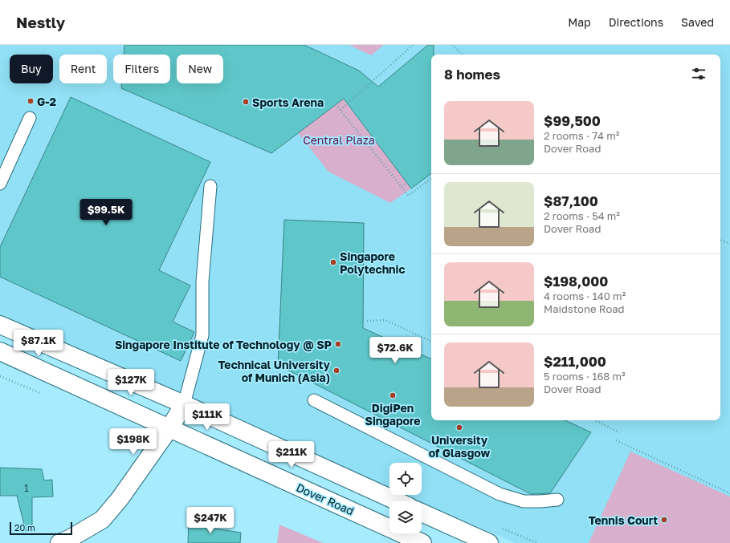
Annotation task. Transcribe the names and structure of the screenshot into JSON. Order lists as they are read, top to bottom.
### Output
{
  "streets": {
    "street": ["Dover Road"]
  },
  "parks": ["Central Plaza"],
  "places": [
    "G-2",
    "Sports Arena",
    "Singapore Polytechnic",
    "Singapore Institute of Technology @ SP",
    "Technical University of Munich (Asia)",
    "DigiPen Singapore",
    "University of Glasgow",
    "Tennis Court"
  ],
  "house_numbers": ["1"],
  "scale_bar": "20 m",
  "page": {
    "header": "Nestly",
    "nav": ["Map", "Directions", "Saved"],
    "chip": [
      "Buy",
      "Rent",
      "Filters",
      "New"
    ],
    "heading": "8 homes",
    "list": [
      {
        "name": "$99,500",
        "note": "2 rooms · 74 m² · Dover Road"
      },
      {
        "name": "$87,100",
        "note": "2 rooms · 54 m² · Dover Road"
      },
      {
        "name": "$198,000",
        "note": "4 rooms · 140 m² · Maidstone Road"
      },
      {
        "name": "$211,000",
        "note": "5 rooms · 168 m² · Dover Road"
      }
    ],
    "price": [
      "$99.5K",
      "$87.1K",
      "$72.6K",
      "$127K",
      "$111K",
      "$198K",
      "$211K",
      "$247K"
    ],
    "scale": "20 m"
  }
}
